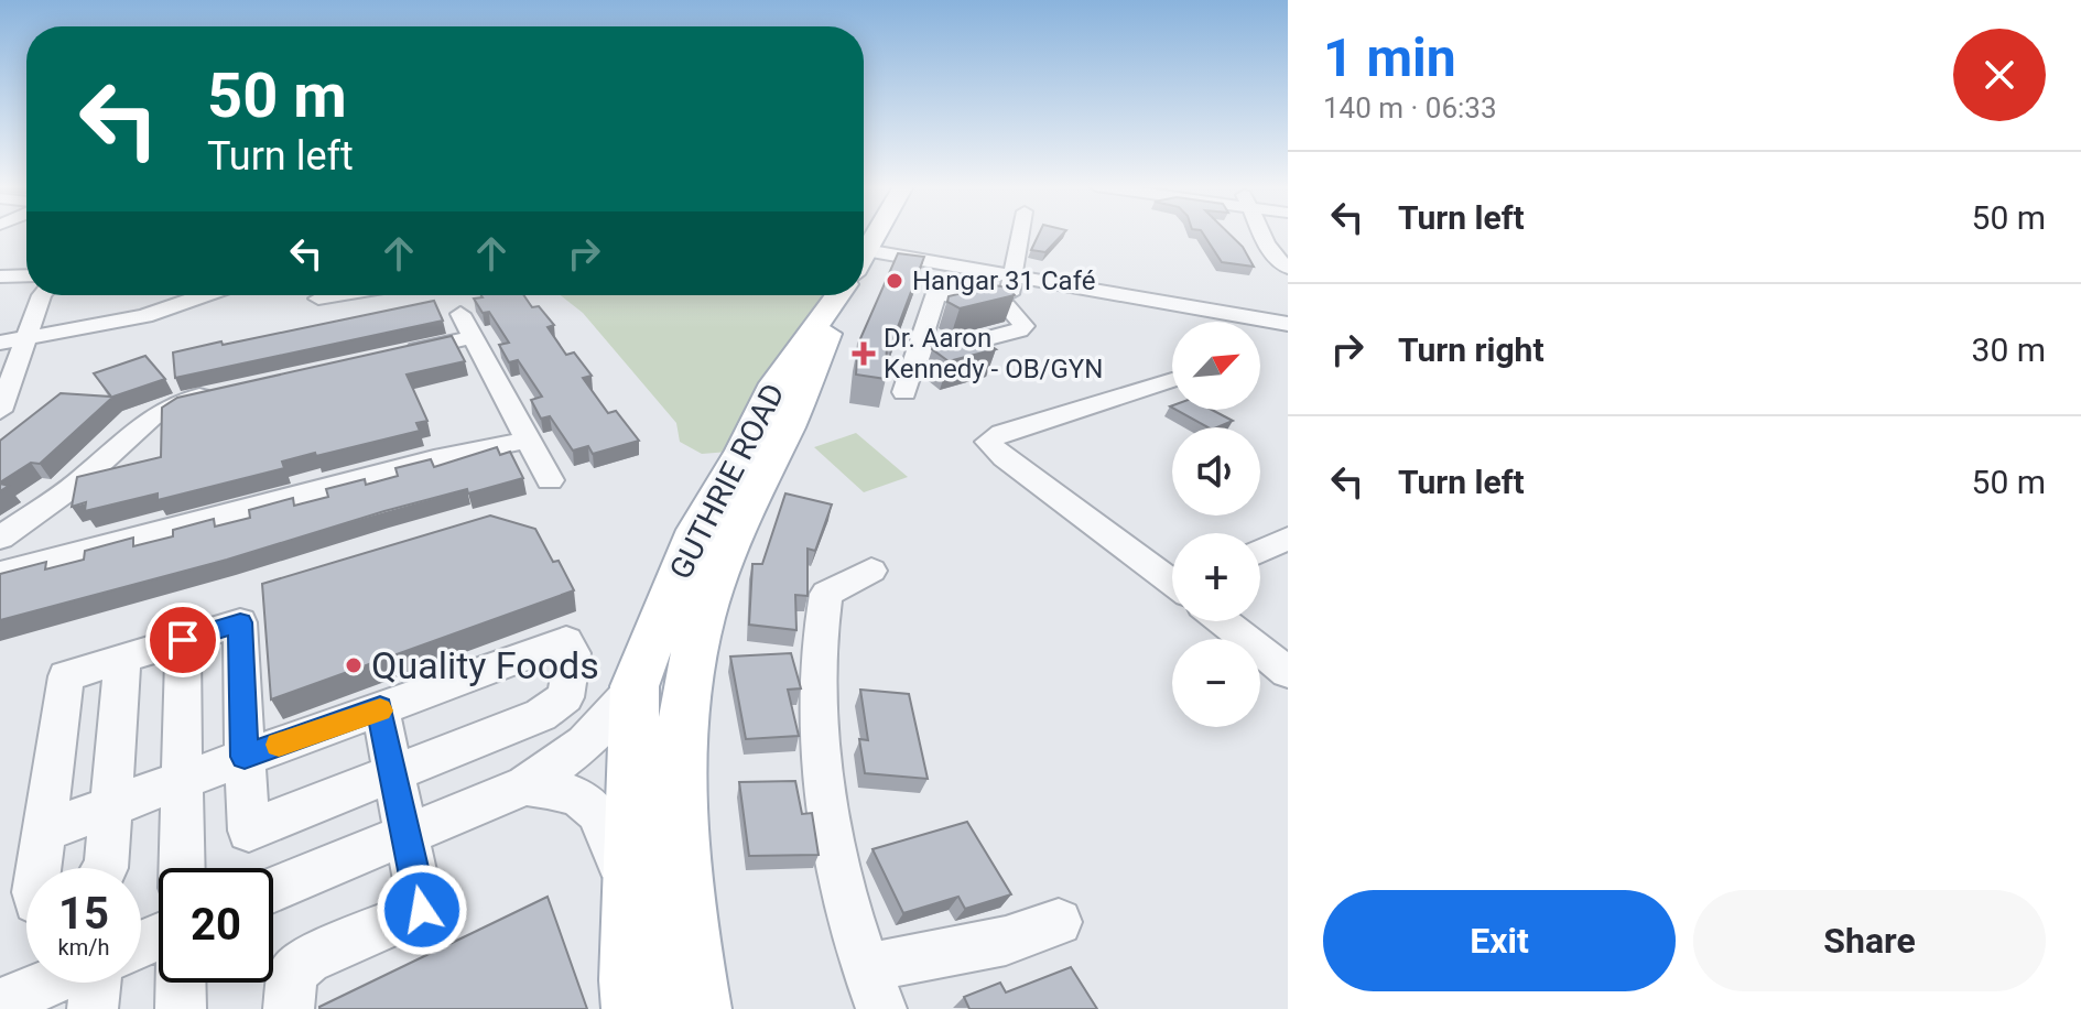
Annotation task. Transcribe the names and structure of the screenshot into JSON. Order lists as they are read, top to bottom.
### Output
{
  "streets": {
    "main road": ["GUTHRIE ROAD"]
  },
  "places": {
    "other": ["Hangar 31 Café", "Quality Foods"],
    "health": ["Dr. Aaron Kennedy - OB/GYN"]
  },
  "north": "top right",
  "page": {
    "heading": ["1 min", "140 m · 06:33"],
    "turn": ["50 m", "Turn left"],
    "list": [
      {
        "name": "Turn left",
        "value": "50 m"
      },
      {
        "name": "Turn right",
        "value": "30 m"
      },
      {
        "name": "Turn left",
        "value": "50 m"
      }
    ],
    "map_buttons": ["+", "−"],
    "speed": "15 km/h",
    "limit": "20",
    "buttons": ["Exit", "Share"]
  }
}
